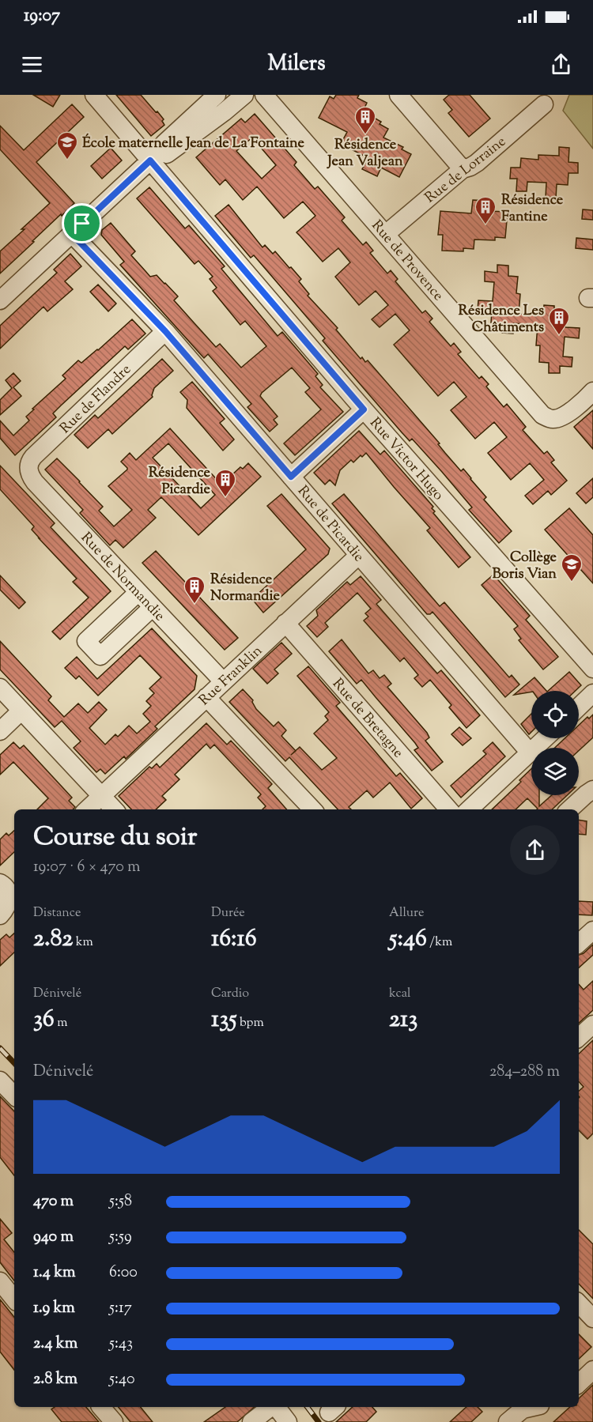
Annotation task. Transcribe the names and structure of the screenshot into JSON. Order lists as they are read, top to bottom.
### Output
{
  "streets": {
    "street": [
      "Rue de Lorraine",
      "Rue de Provence",
      "Rue de Flandre",
      "Rue Victor Hugo",
      "Rue de Picardie",
      "Rue de Normandie",
      "Rue Franklin",
      "Rue de Bretagne"
    ]
  },
  "crossings": [
    ["Rue de Lorraine", "Rue de Provence"],
    ["Rue de Flandre", "Rue de Picardie"],
    ["Rue de Flandre", "Rue de Normandie"],
    ["Rue de Picardie", "Rue Franklin"],
    ["Rue de Normandie", "Rue Franklin"],
    ["Rue Franklin", "Rue de Bretagne"]
  ],
  "places": {
    "building": [
      "Résidence Jean Valjean",
      "Résidence Fantine",
      "Résidence Les Châtiments",
      "Résidence Picardie",
      "Résidence Normandie"
    ],
    "school or university": ["École maternelle Jean de La Fontaine", "Collège Boris Vian"]
  },
  "page": {
    "status": "19:07",
    "header": "Milers",
    "heading": ["Course du soir", "19:07 · 6 × 470 m"],
    "stats": [
      ["Distance", "2.82 km"],
      ["Durée", "16:16"],
      ["Allure", "5:46 /km"],
      ["Dénivelé", "36 m"],
      ["Cardio", "135 bpm"],
      ["kcal", "213"]
    ],
    "chart": ["Dénivelé", "284–288 m"],
    "list": [
      {
        "name": "470 m",
        "note": "5:58"
      },
      {
        "name": "940 m",
        "note": "5:59"
      },
      {
        "name": "1.4 km",
        "note": "6:00"
      },
      {
        "name": "1.9 km",
        "note": "5:17"
      },
      {
        "name": "2.4 km",
        "note": "5:43"
      },
      {
        "name": "2.8 km",
        "note": "5:40"
      }
    ]
  }
}
